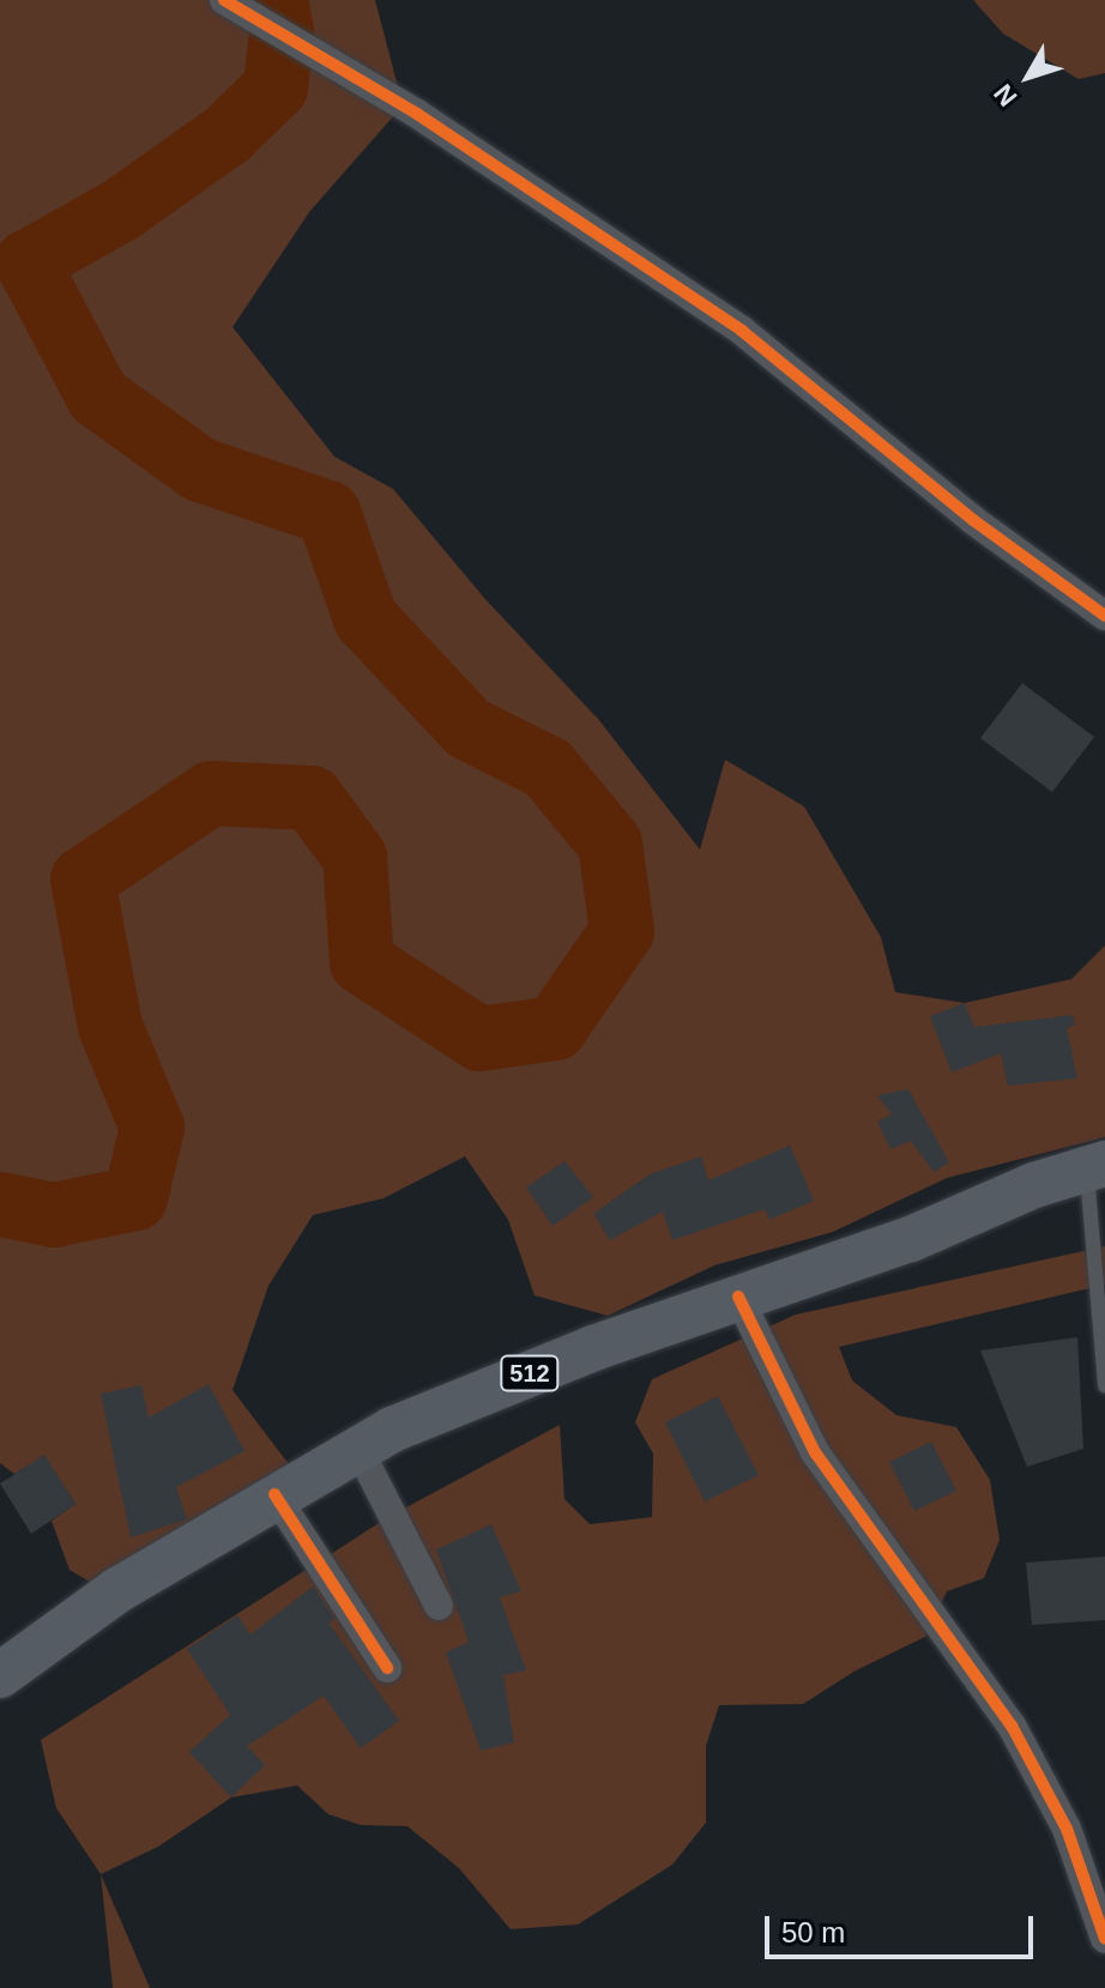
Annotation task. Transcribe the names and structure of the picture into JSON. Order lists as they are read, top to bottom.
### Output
{
  "streets": {
    "main road": ["512"]
  },
  "scale_bar": "50 m",
  "north": "bottom left"
}
